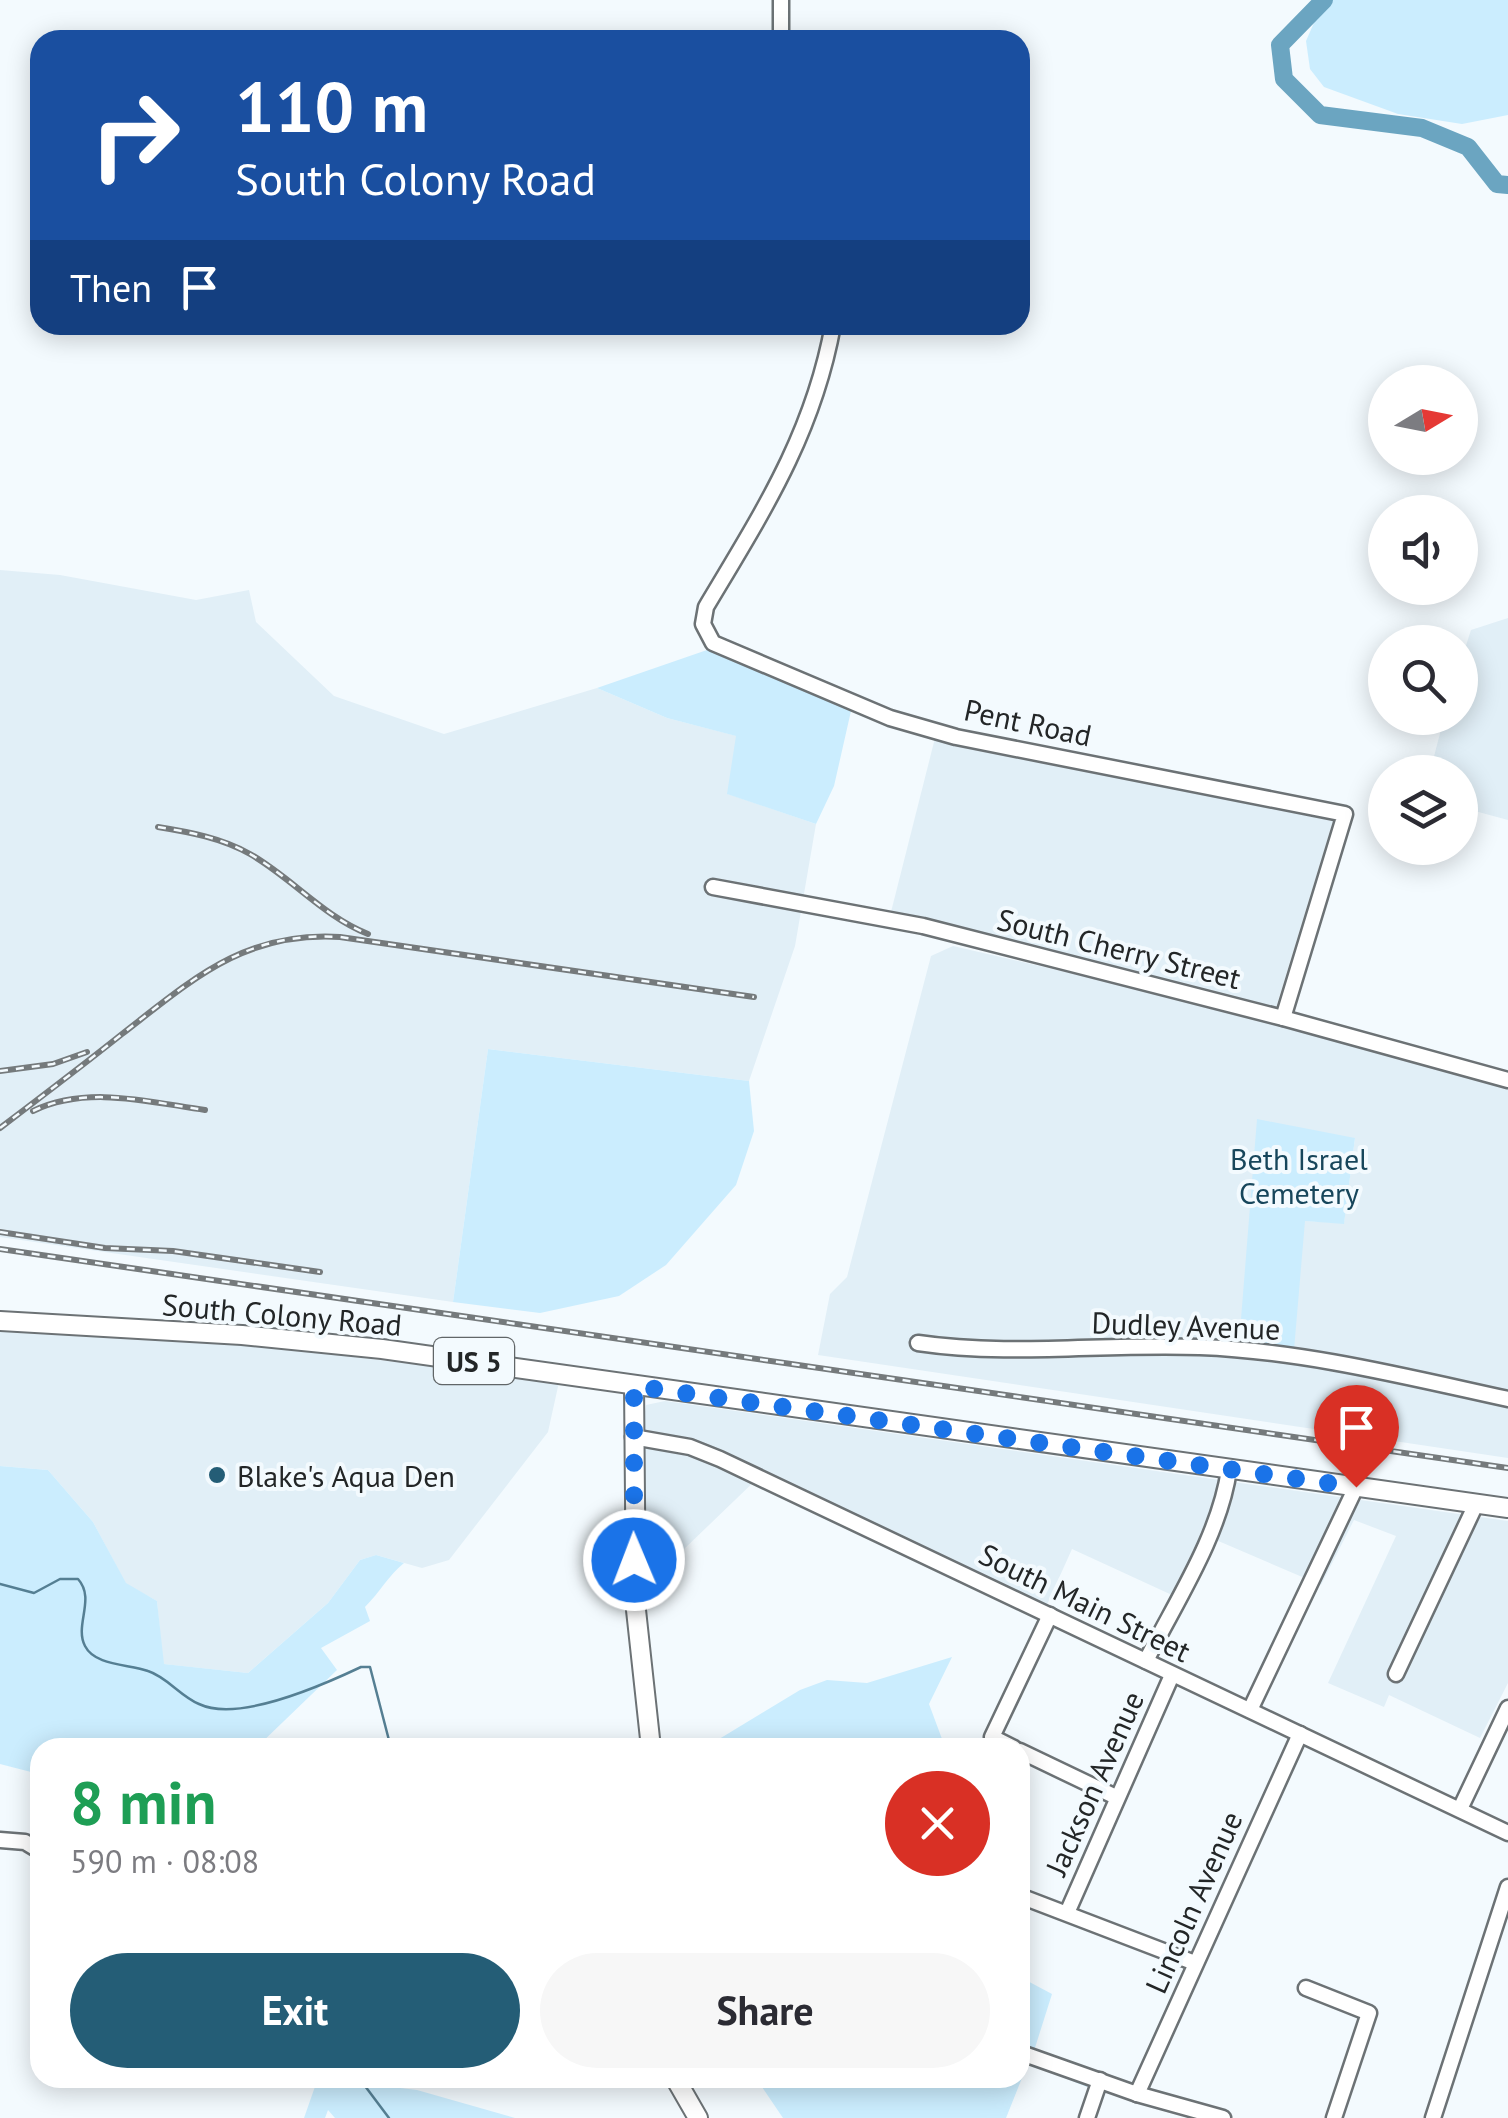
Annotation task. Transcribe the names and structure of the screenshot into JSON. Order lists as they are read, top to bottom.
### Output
{
  "streets": {
    "main road": ["South Colony Road", "US 5"],
    "street": [
      "Pent Road",
      "South Cherry Street",
      "Dudley Avenue",
      "South Main Street",
      "Jackson Avenue",
      "Lincoln Avenue"
    ]
  },
  "crossings": [
    ["Pent Road", "South Cherry Street"],
    ["South Main Street", "Jackson Avenue"],
    ["South Main Street", "Lincoln Avenue"]
  ],
  "parks": ["Beth Israel Cemetery"],
  "places": ["Blake's Aqua Den"],
  "north": "right",
  "page": {
    "turn": ["110 m", "South Colony Road"],
    "then": "Then",
    "heading": ["8 min", "590 m · 08:08"],
    "buttons": ["Exit", "Share"]
  }
}
